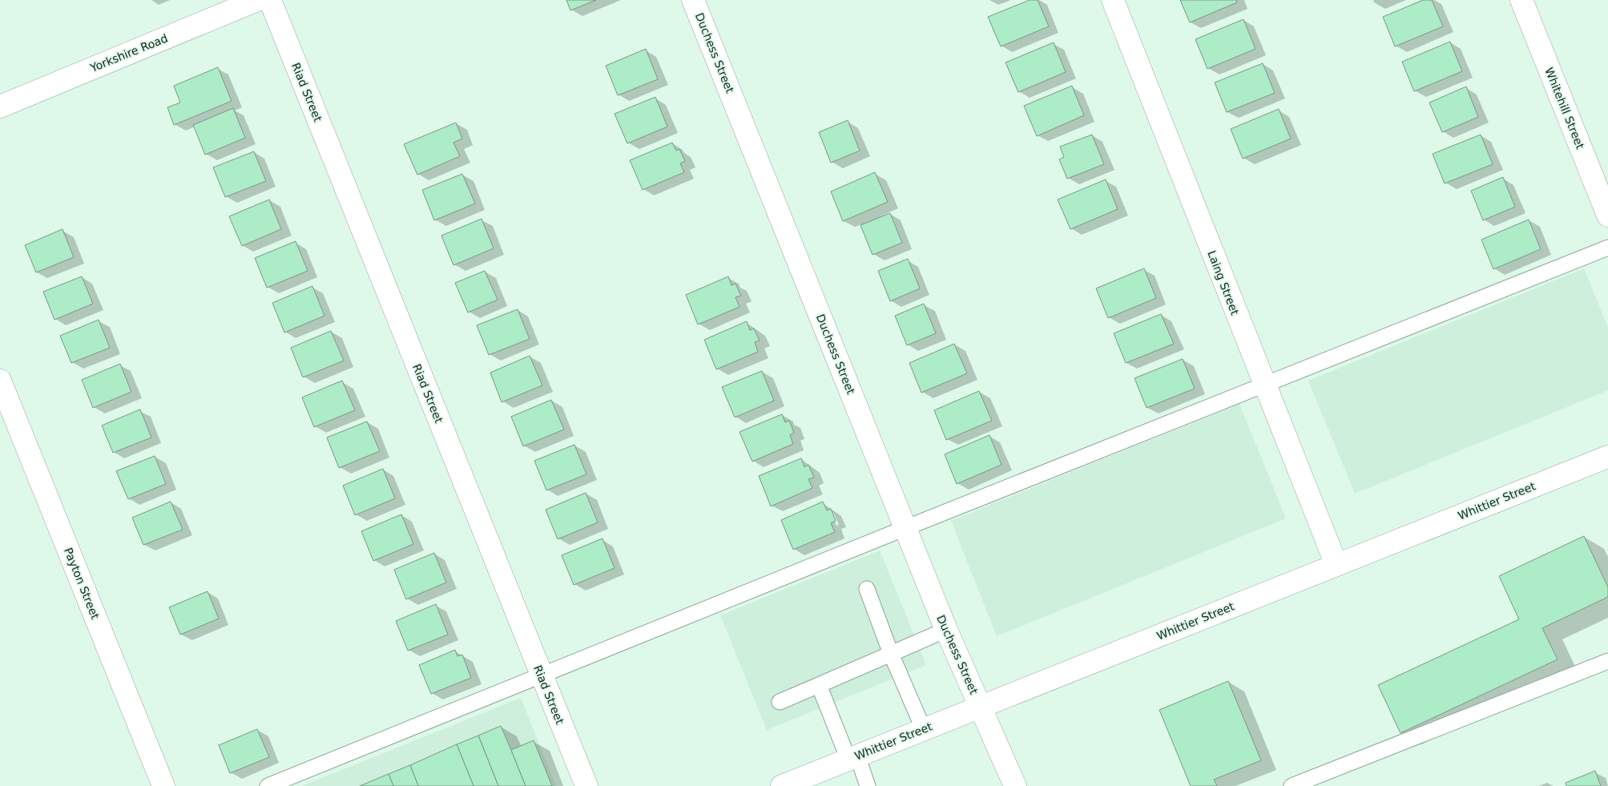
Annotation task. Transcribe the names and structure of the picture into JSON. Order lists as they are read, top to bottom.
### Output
{
  "streets": {
    "street": [
      "Yorkshire Road",
      "Duchess Street",
      "Riad Street",
      "Whitehill Street",
      "Laing Street",
      "Whittier Street",
      "Payton Street"
    ]
  },
  "crossings": [
    ["Duchess Street", "Whittier Street"],
    ["Laing Street", "Whittier Street"]
  ]
}
